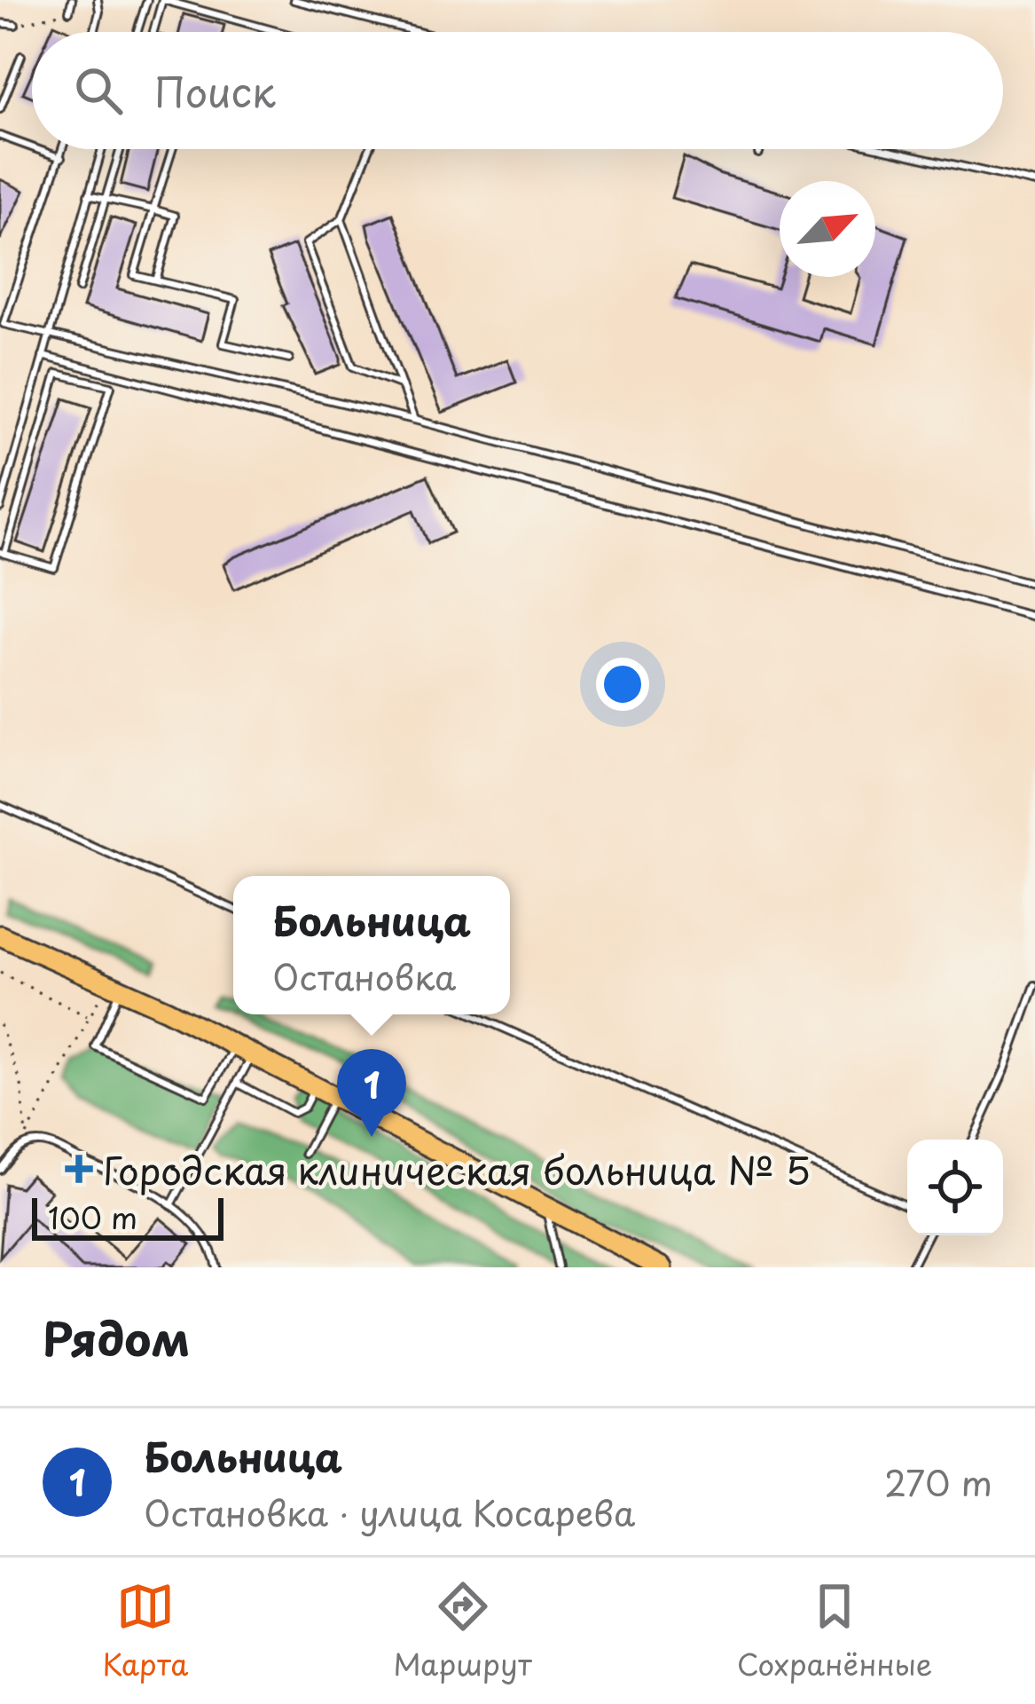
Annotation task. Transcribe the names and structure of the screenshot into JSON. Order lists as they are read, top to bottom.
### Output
{
  "places": {
    "health": ["Городская клиническая больница № 5"]
  },
  "scale_bar": "100 m",
  "north": "top right",
  "page": {
    "search": "Поиск",
    "popup": ["Больница", "Остановка"],
    "pins": "1",
    "scale": "100 m",
    "heading": "Рядом",
    "list": [
      {
        "mark": "1",
        "name": "Больница",
        "note": "Остановка · улица Косарева",
        "value": "270 m"
      }
    ],
    "nav": ["Карта", "Маршрут", "Сохранённые"]
  }
}
